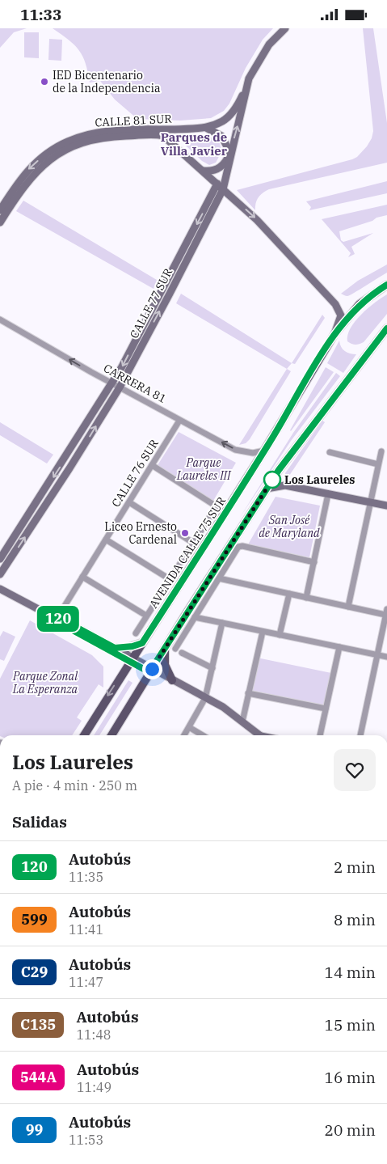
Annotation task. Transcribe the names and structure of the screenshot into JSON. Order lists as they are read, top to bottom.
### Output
{
  "streets": {
    "main road": ["AVENIDA CALLE 75 SUR"],
    "street": [
      "CALLE 81 SUR",
      "CALLE 77 SUR",
      "CARRERA 81",
      "CALLE 76 SUR"
    ]
  },
  "crossings": [
    ["CALLE 81 SUR", "CALLE 77 SUR"],
    ["CALLE 77 SUR", "CARRERA 81"],
    ["CARRERA 81", "CALLE 76 SUR"],
    ["CARRERA 81", "AVENIDA CALLE 75 SUR"]
  ],
  "one_way": ["CALLE 81 SUR", "CARRERA 81"],
  "districts": ["Parques de Villa Javier"],
  "parks": ["Parque Laureles III", "San José de Maryland", "Parque Zonal La Esperanza"],
  "places": ["IED Bicentenario de la Independencia", "Los Laureles", "Liceo Ernesto Cardenal"],
  "lines": ["bus line 120"],
  "page": {
    "status": "11:33",
    "on_map": "120",
    "heading": [
      ["Los Laureles", "A pie · 4 min · 250 m"],
      "Salidas"
    ],
    "list": [
      {
        "mark": "120",
        "name": "Autobús",
        "note": "11:35",
        "value": "2 min"
      },
      {
        "mark": "599",
        "name": "Autobús",
        "note": "11:41",
        "value": "8 min"
      },
      {
        "mark": "C29",
        "name": "Autobús",
        "note": "11:47",
        "value": "14 min"
      },
      {
        "mark": "C135",
        "name": "Autobús",
        "note": "11:48",
        "value": "15 min"
      },
      {
        "mark": "544A",
        "name": "Autobús",
        "note": "11:49",
        "value": "16 min"
      },
      {
        "mark": "99",
        "name": "Autobús",
        "note": "11:53",
        "value": "20 min"
      }
    ]
  }
}
